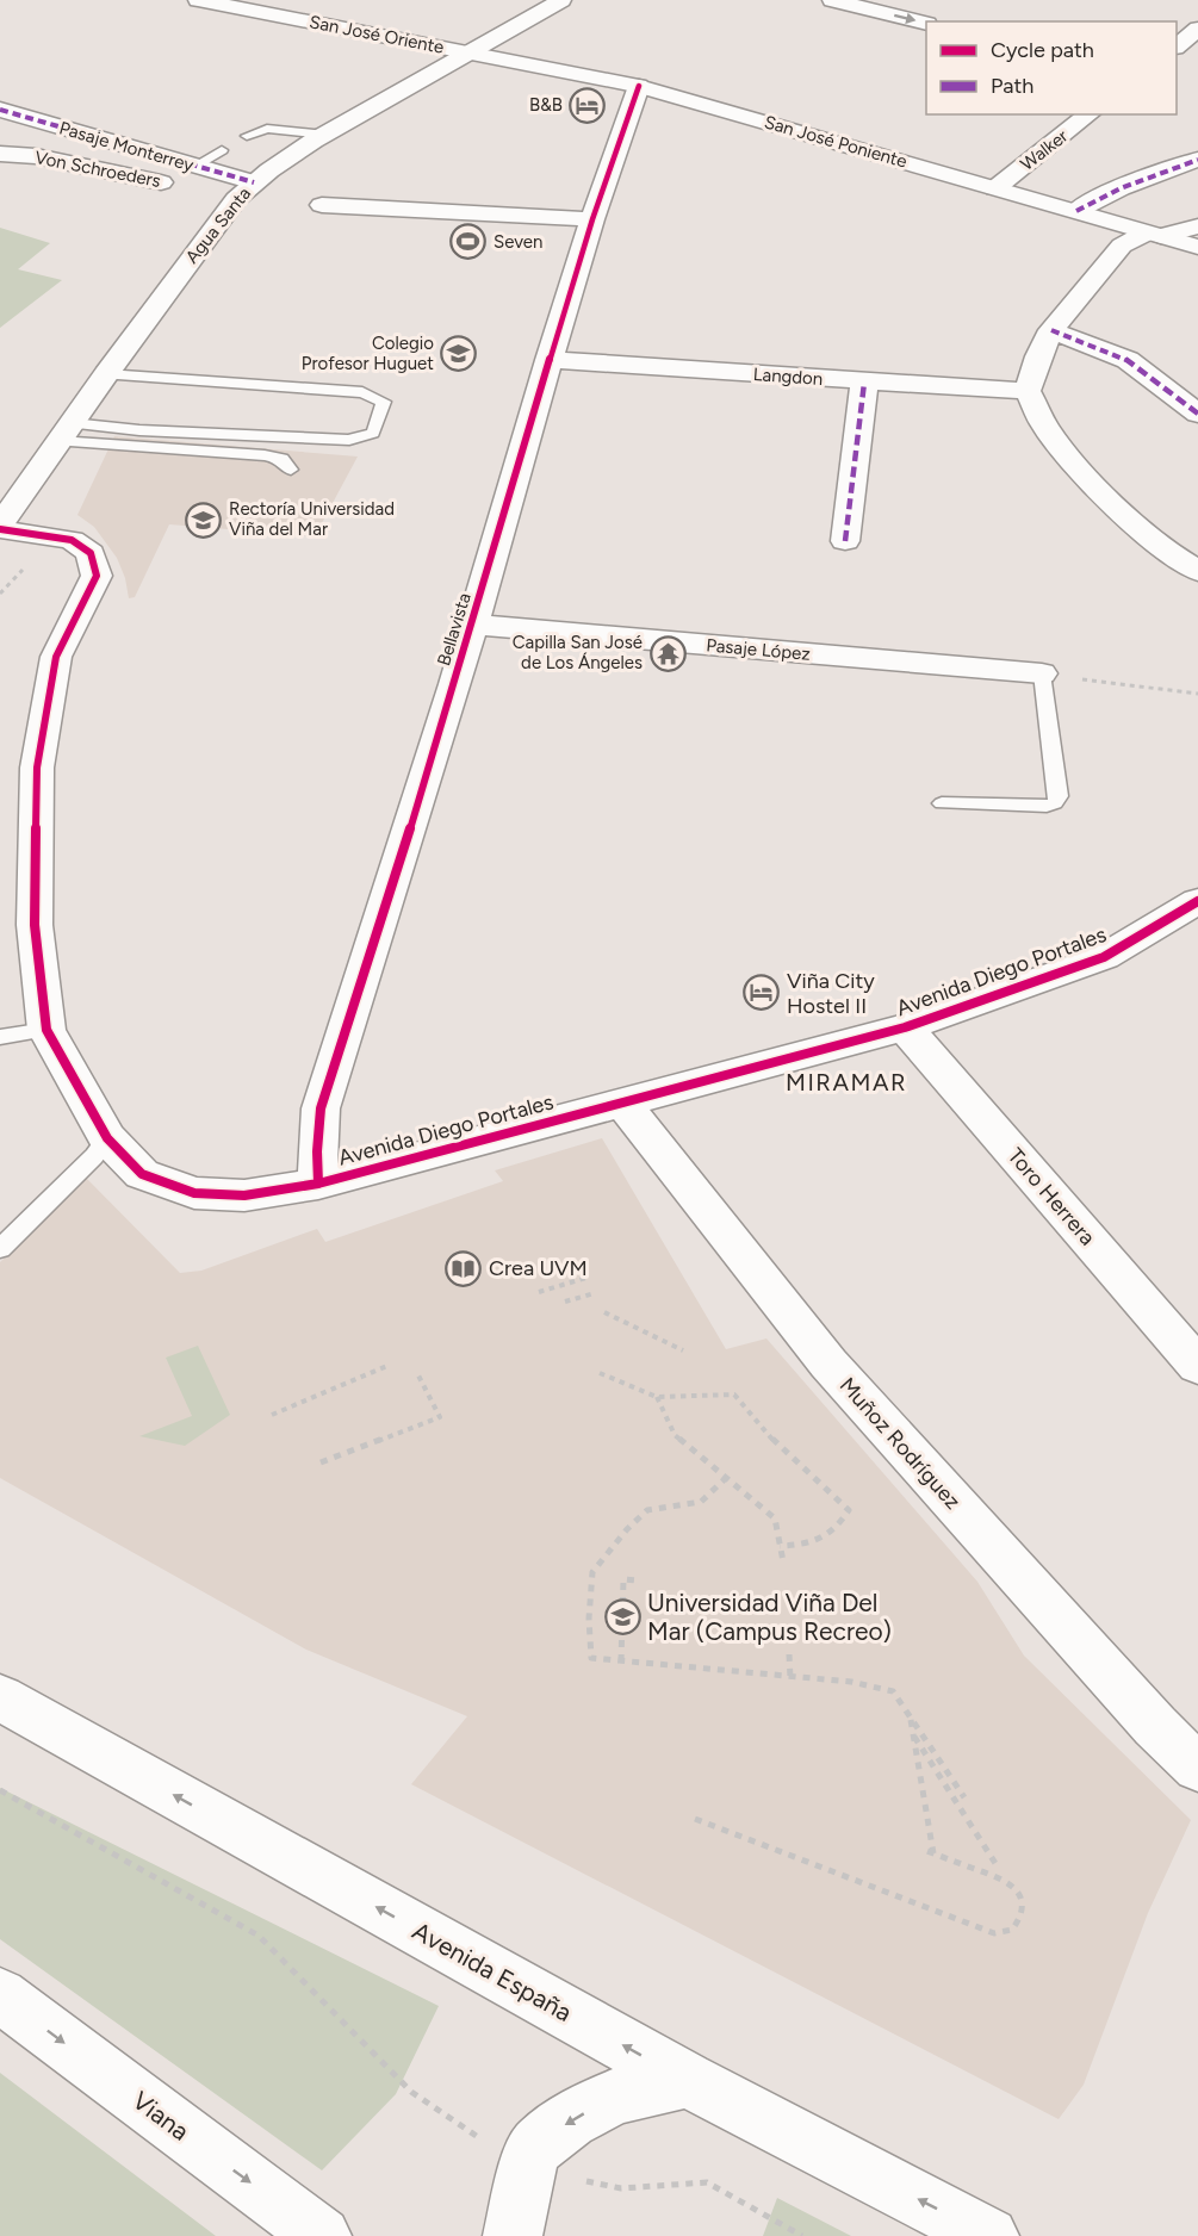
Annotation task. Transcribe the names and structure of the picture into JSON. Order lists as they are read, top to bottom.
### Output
{
  "streets": {
    "street": [
      "San José Oriente",
      "San José Poniente",
      "Pasaje Monterrey",
      "Walker",
      "Von Schroeders",
      "Agua Santa",
      "Langdon",
      "Bellavista",
      "Pasaje López",
      "Avenida Diego Portales",
      "Toro Herrera",
      "Muñoz Rodríguez",
      "Avenida España",
      "Viana"
    ]
  },
  "crossings": [
    ["San José Oriente", "San José Poniente"],
    ["San José Oriente", "Agua Santa"],
    ["San José Poniente", "Walker"],
    ["San José Poniente", "Agua Santa"],
    ["San José Poniente", "Bellavista"],
    ["Pasaje Monterrey", "Von Schroeders"],
    ["Pasaje Monterrey", "Agua Santa"],
    ["Von Schroeders", "Agua Santa"],
    ["Agua Santa", "Avenida Diego Portales"],
    ["Langdon", "Bellavista"],
    ["Bellavista", "Pasaje López"],
    ["Bellavista", "Avenida Diego Portales"],
    ["Avenida Diego Portales", "Toro Herrera"],
    ["Avenida Diego Portales", "Muñoz Rodríguez"]
  ],
  "one_way": ["Avenida España", "Viana"],
  "districts": ["MIRAMAR"],
  "places": {
    "hotel": ["B&B", "Viña City Hostel II"],
    "sports": ["Seven"],
    "school or university": ["Colegio Profesor Huguet", "Rectoría Universidad Viña del Mar", "Universidad Viña Del Mar (Campus Recreo)"],
    "temple": ["Capilla San José de Los Ángeles"],
    "library": ["Crea UVM"]
  },
  "legend": ["Cycle path", "Path"]
}
